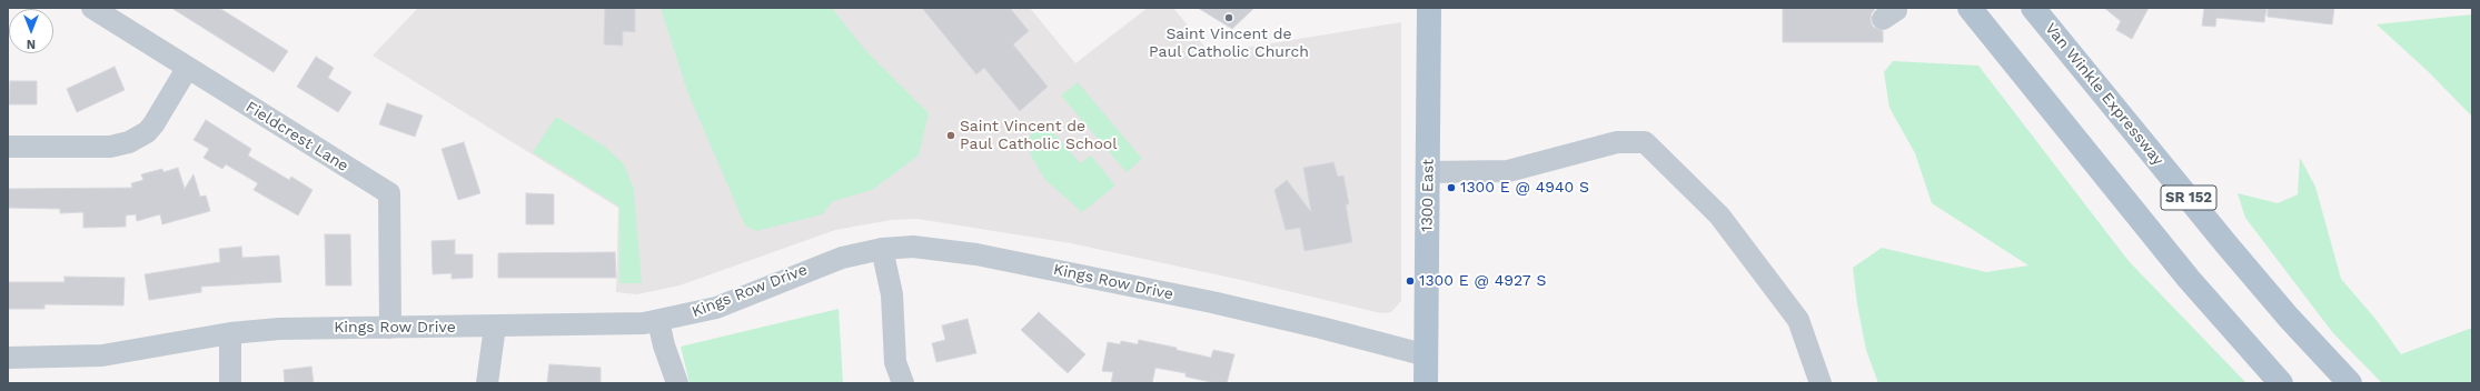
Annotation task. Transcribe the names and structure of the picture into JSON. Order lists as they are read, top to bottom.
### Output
{
  "streets": {
    "main road": ["Van Winkle Expressway", "1300 East", "SR 152"],
    "street": ["Fieldcrest Lane", "Kings Row Drive"]
  },
  "crossings": [
    ["Fieldcrest Lane", "Kings Row Drive"],
    ["1300 East", "Kings Row Drive"]
  ],
  "places": [
    "Saint Vincent de Paul Catholic Church",
    "Saint Vincent de Paul Catholic School",
    "1300 E @ 4940 S",
    "1300 E @ 4927 S"
  ],
  "north": "bottom"
}
